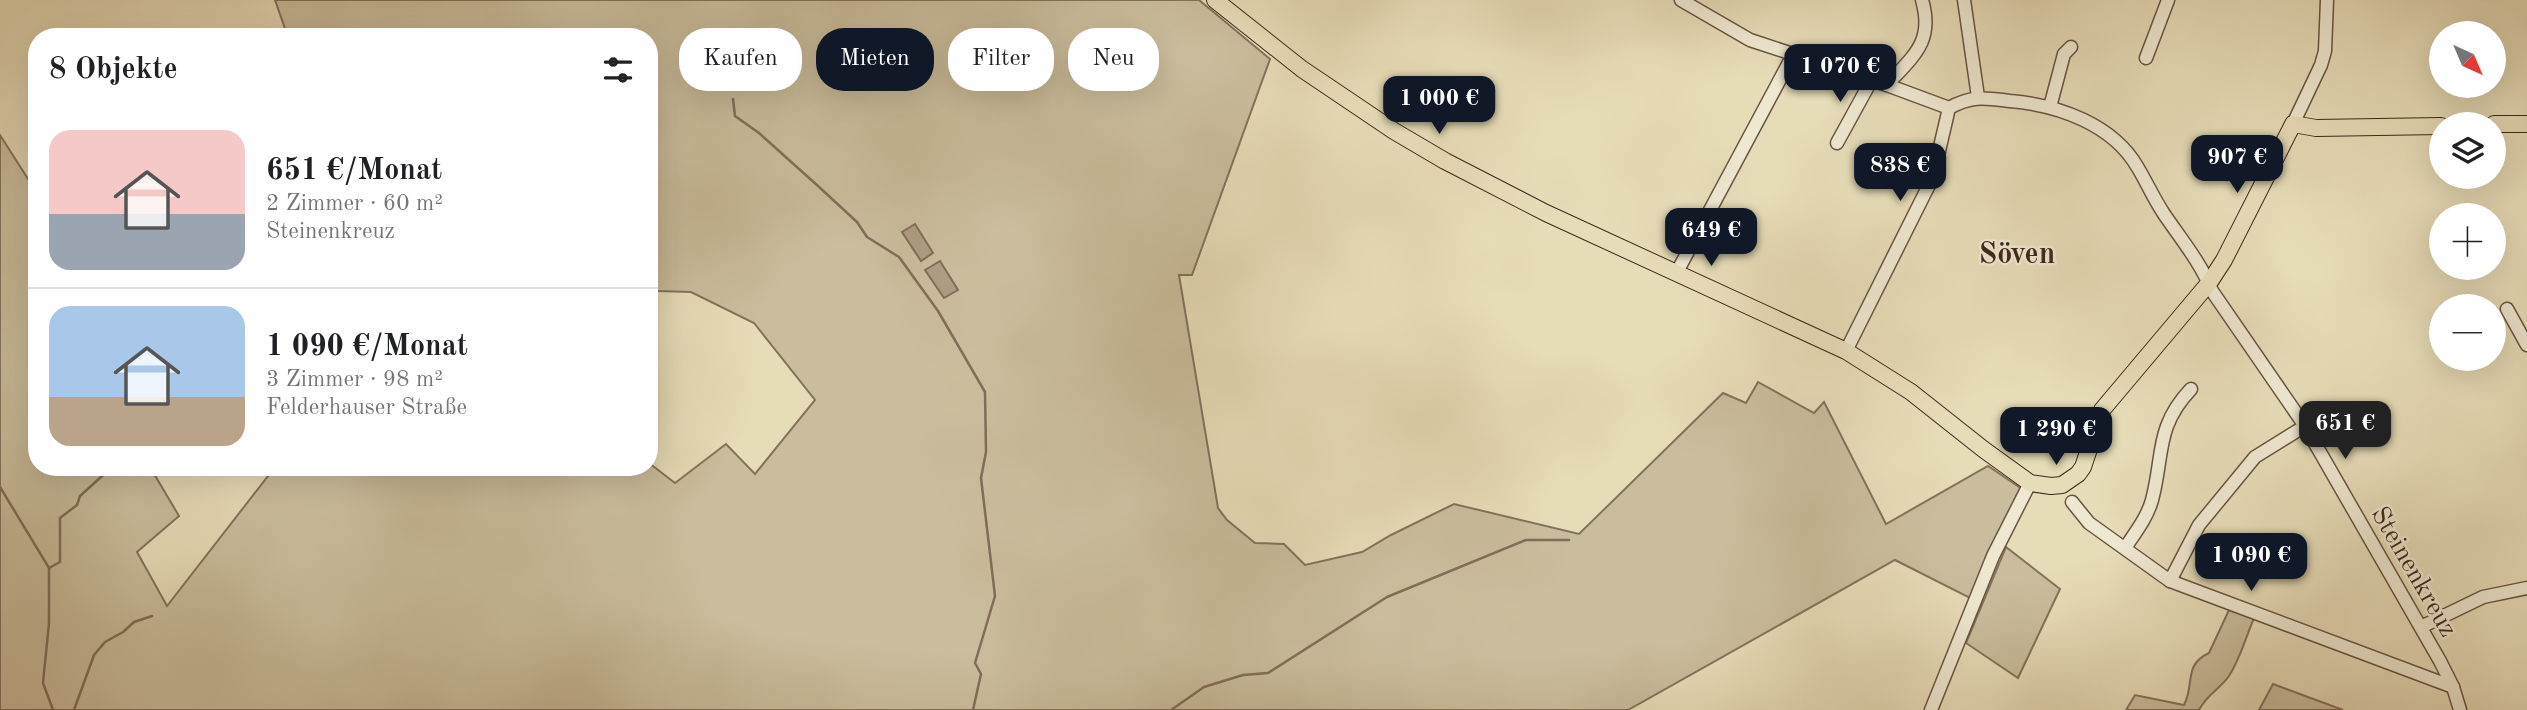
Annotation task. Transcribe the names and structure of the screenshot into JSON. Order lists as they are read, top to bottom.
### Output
{
  "streets": {
    "street": ["Steinenkreuz"]
  },
  "districts": ["Söven"],
  "north": "bottom right",
  "page": {
    "map_buttons": ["+", "−"],
    "chip": [
      "Kaufen",
      "Mieten",
      "Filter",
      "Neu"
    ],
    "heading": "8 Objekte",
    "price": [
      "1 070 €",
      "1 000 €",
      "907 €",
      "838 €",
      "649 €",
      "651 €",
      "1 290 €",
      "1 090 €"
    ],
    "list": [
      {
        "name": "651 €/Monat",
        "note": "2 Zimmer · 60 m² · Steinenkreuz"
      },
      {
        "name": "1 090 €/Monat",
        "note": "3 Zimmer · 98 m² · Felderhauser Straße"
      }
    ]
  }
}
